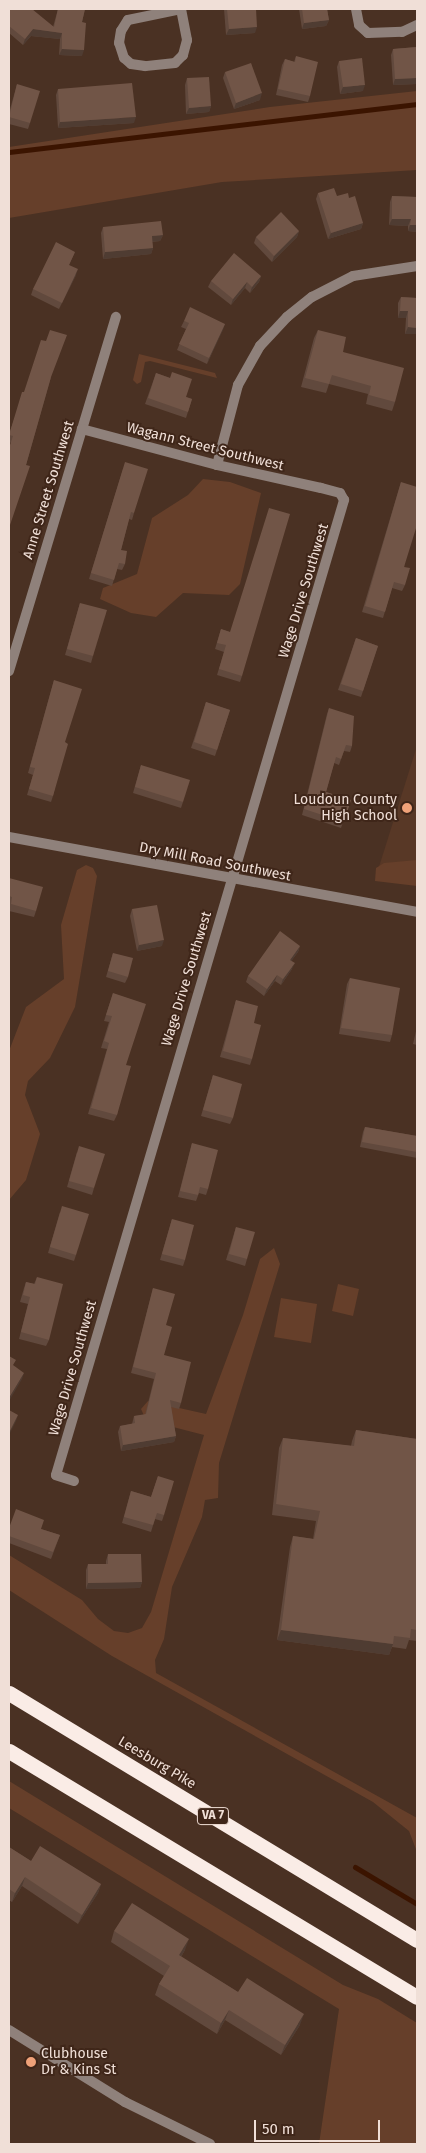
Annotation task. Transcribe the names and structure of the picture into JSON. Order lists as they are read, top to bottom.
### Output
{
  "streets": {
    "highway": ["Leesburg Pike", "VA 7"],
    "street": [
      "Wagann Street Southwest",
      "Anne Street Southwest",
      "Wage Drive Southwest",
      "Dry Mill Road Southwest"
    ]
  },
  "crossings": [
    ["Wagann Street Southwest", "Anne Street Southwest"],
    ["Wagann Street Southwest", "Wage Drive Southwest"],
    ["Wage Drive Southwest", "Dry Mill Road Southwest"]
  ],
  "places": ["Loudoun County High School", "Clubhouse Dr & Kins St"],
  "scale_bar": "50 m"
}
